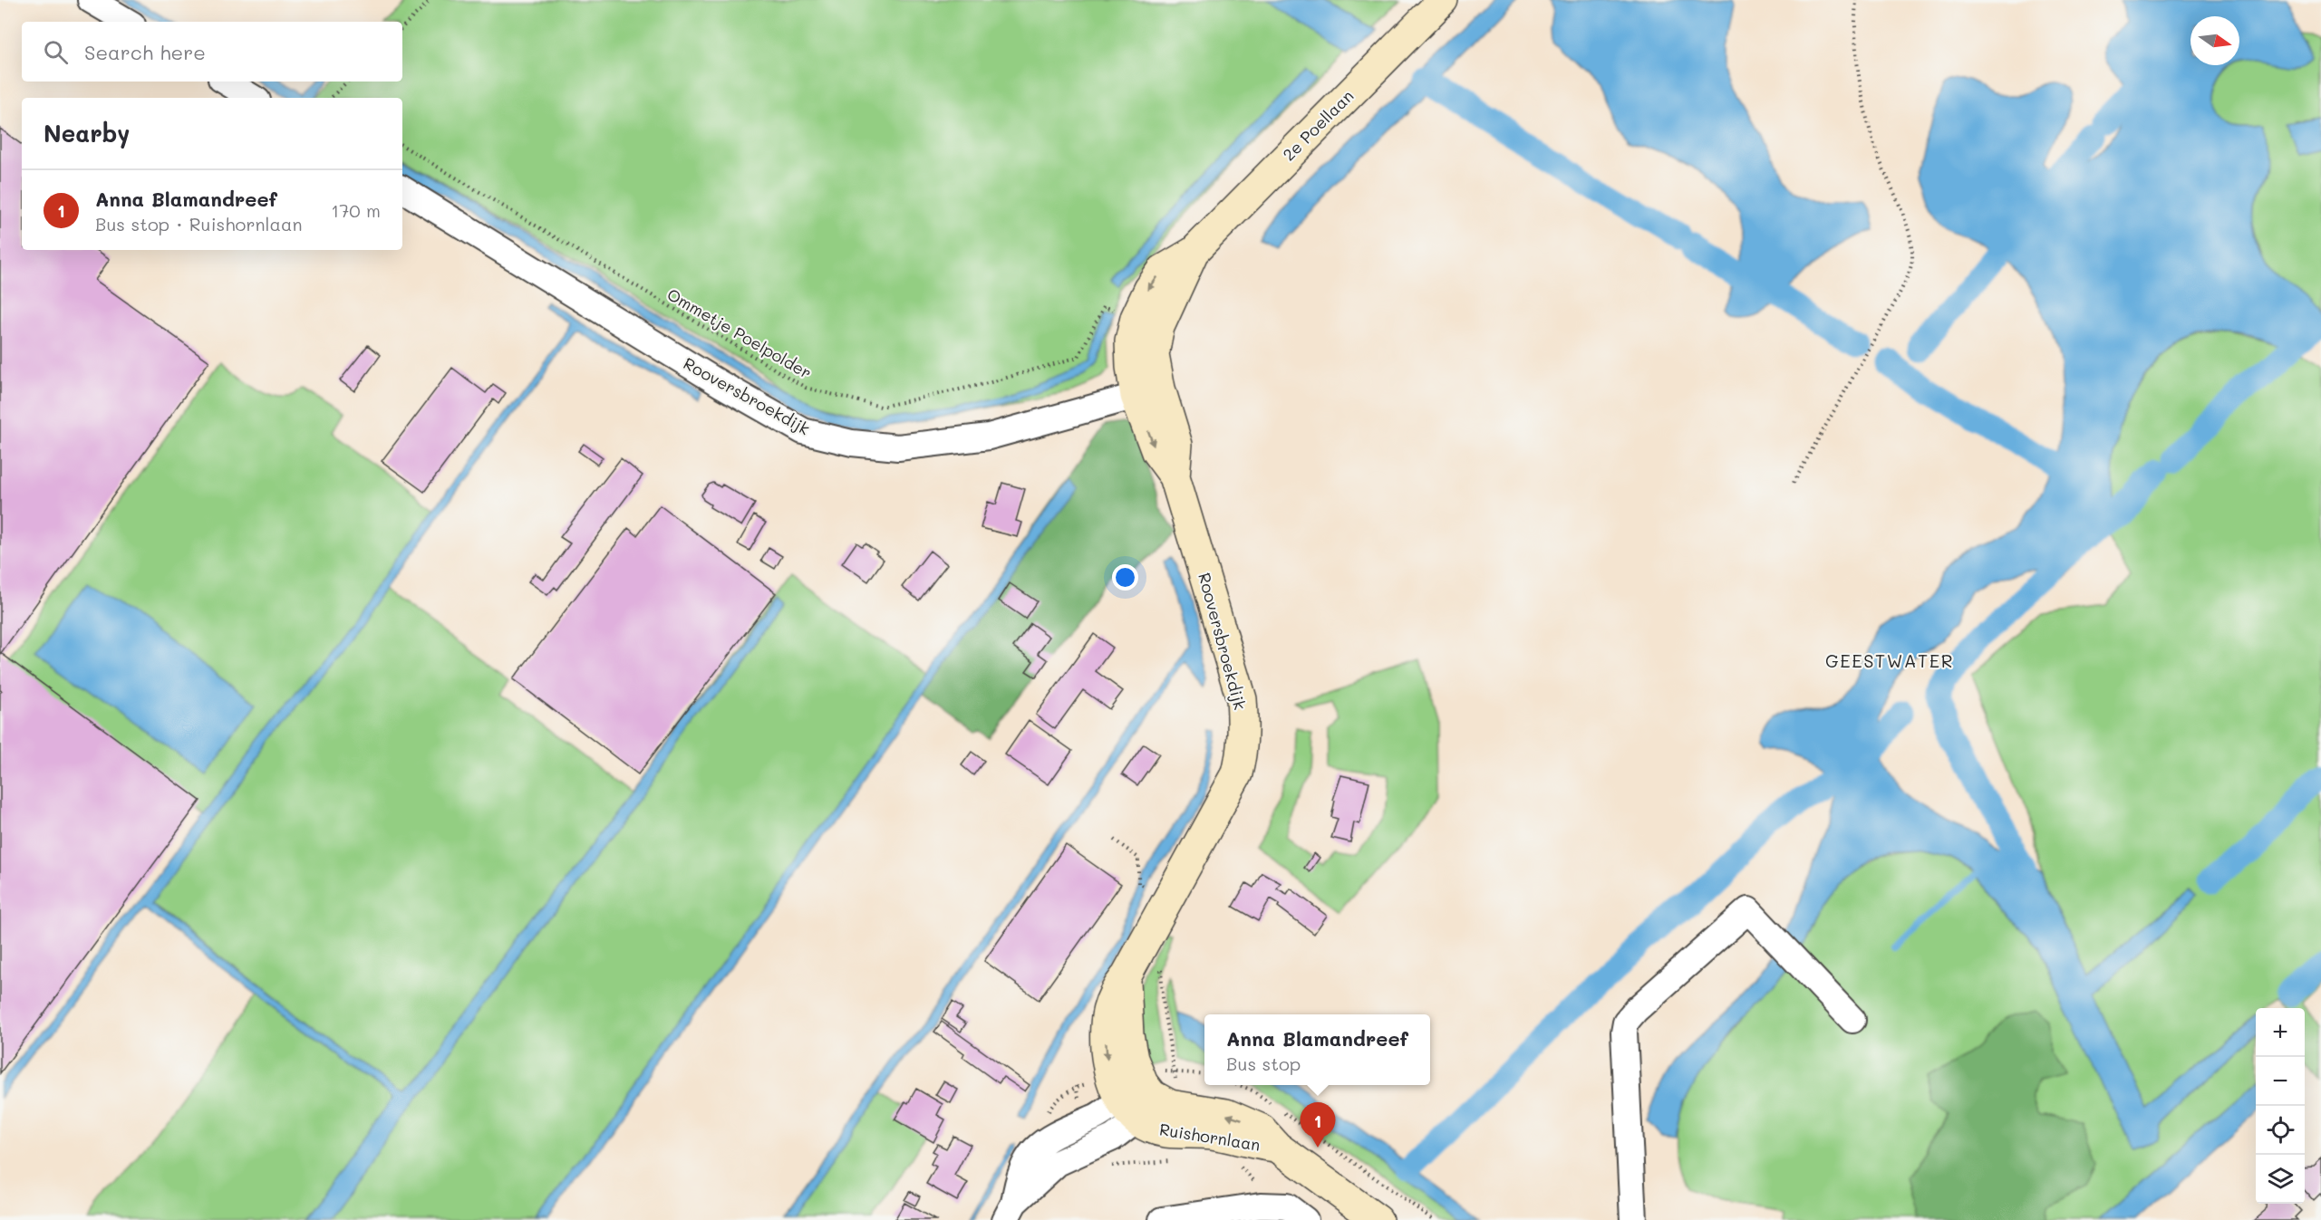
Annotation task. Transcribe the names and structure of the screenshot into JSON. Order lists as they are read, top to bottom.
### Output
{
  "streets": {
    "main road": ["2e Poellaan", "Rooversbroekdijk", "Ruishornlaan"],
    "path": ["Ommetje Poelpolder"]
  },
  "crossings": [
    ["2e Poellaan", "Rooversbroekdijk"],
    ["Rooversbroekdijk", "Ruishornlaan"]
  ],
  "districts": ["GEESTWATER"],
  "north": "right",
  "page": {
    "search": "Search here",
    "heading": "Nearby",
    "list": [
      {
        "mark": "1",
        "name": "Anna Blamandreef",
        "note": "Bus stop · Ruishornlaan",
        "value": "170 m"
      }
    ],
    "map_buttons": ["+", "−"],
    "popup": ["Anna Blamandreef", "Bus stop"],
    "pins": "1"
  }
}
